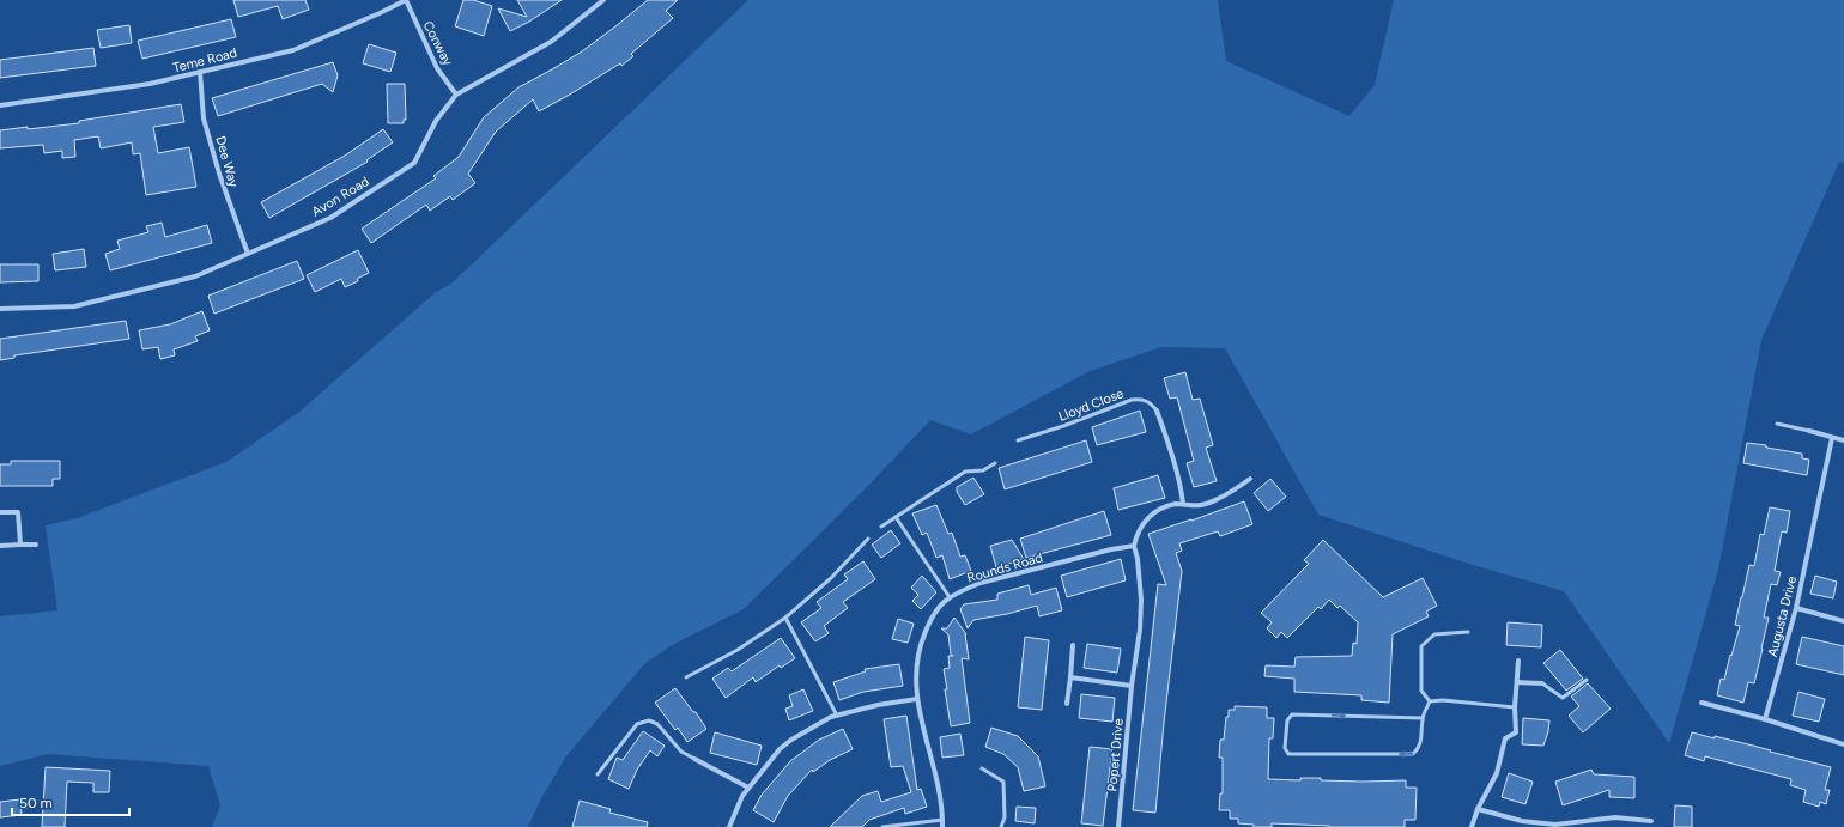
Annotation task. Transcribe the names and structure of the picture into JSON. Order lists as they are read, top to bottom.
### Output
{
  "streets": {
    "street": [
      "Conway",
      "Teme Road",
      "Dee Way",
      "Avon Road",
      "Lloyd Close",
      "Rounds Road",
      "Augusta Drive",
      "Popert Drive"
    ]
  },
  "crossings": [
    ["Conway", "Teme Road"],
    ["Conway", "Avon Road"],
    ["Teme Road", "Dee Way"],
    ["Dee Way", "Avon Road"],
    ["Rounds Road", "Popert Drive"]
  ],
  "scale_bar": "50 m"
}
